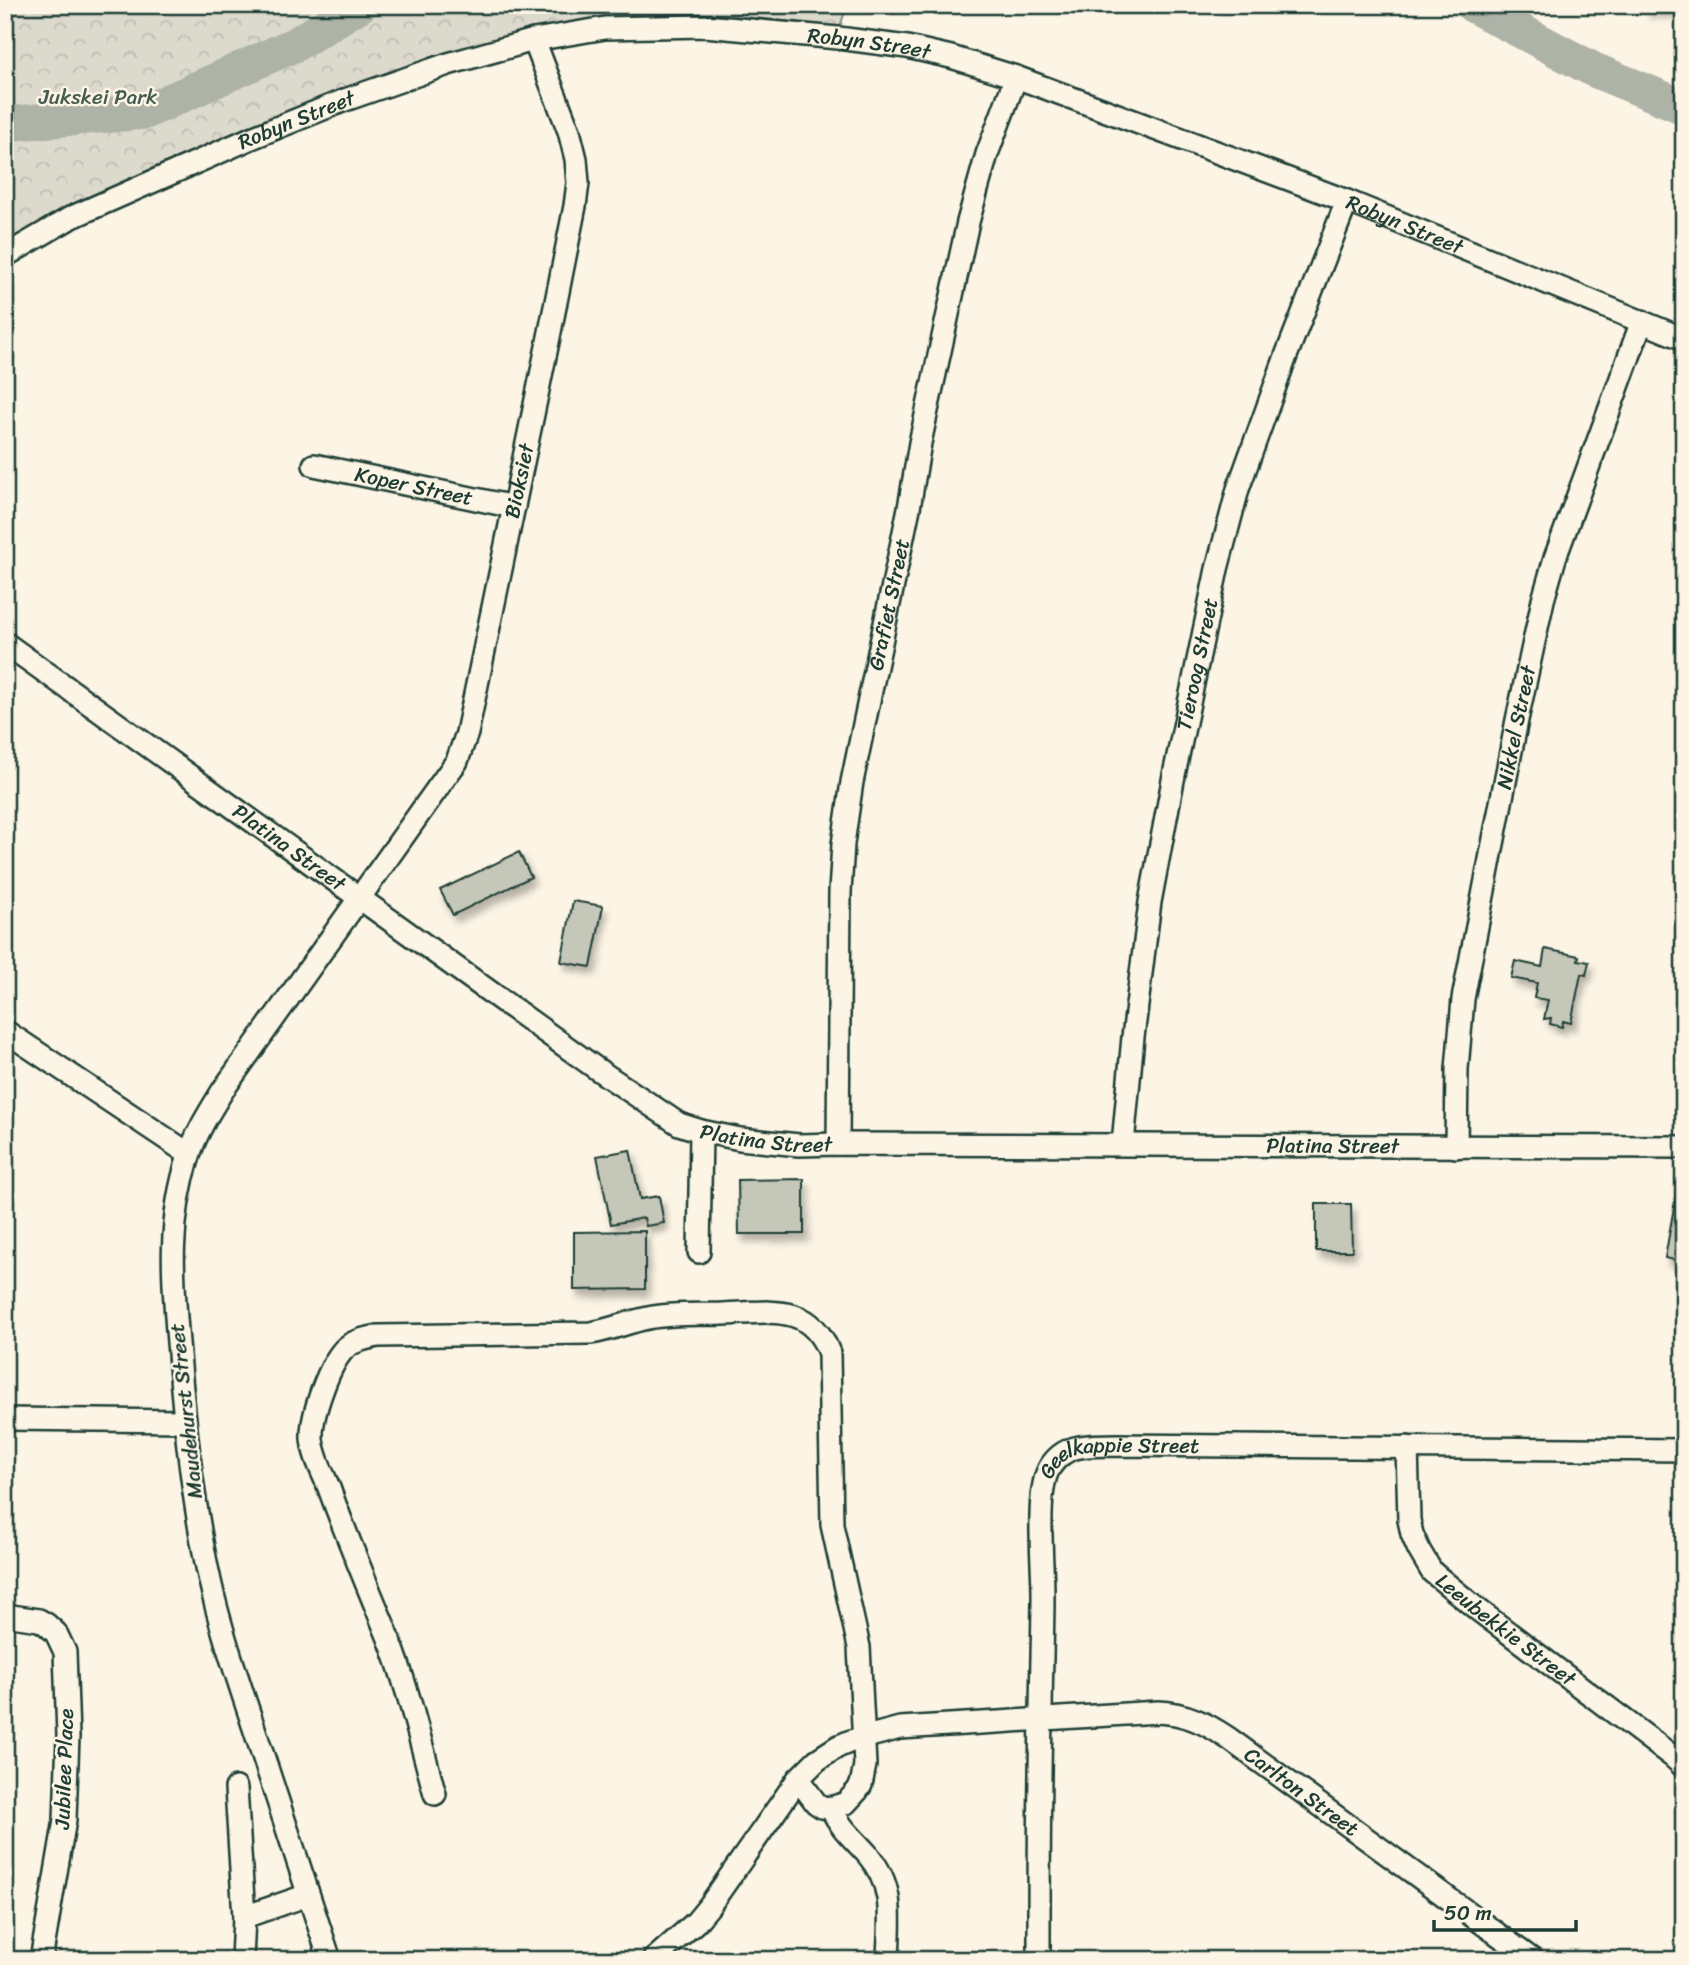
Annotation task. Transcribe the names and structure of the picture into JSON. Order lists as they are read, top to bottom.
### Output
{
  "streets": {
    "street": [
      "Robyn Street",
      "Bioksiet",
      "Koper Street",
      "Grafiet Street",
      "Tieroog Street",
      "Nikkel Street",
      "Platina Street",
      "Maudehurst Street",
      "Geelkappie Street",
      "Leeubekkie Street",
      "Jubilee Place",
      "Carlton Street"
    ]
  },
  "crossings": [
    ["Robyn Street", "Bioksiet"],
    ["Robyn Street", "Grafiet Street"],
    ["Robyn Street", "Tieroog Street"],
    ["Robyn Street", "Nikkel Street"],
    ["Bioksiet", "Koper Street"],
    ["Bioksiet", "Platina Street"],
    ["Bioksiet", "Maudehurst Street"],
    ["Grafiet Street", "Platina Street"],
    ["Tieroog Street", "Platina Street"],
    ["Nikkel Street", "Platina Street"],
    ["Platina Street", "Maudehurst Street"],
    ["Geelkappie Street", "Leeubekkie Street"],
    ["Geelkappie Street", "Carlton Street"]
  ],
  "parks": ["Jukskei Park"],
  "scale_bar": "50 m"
}
